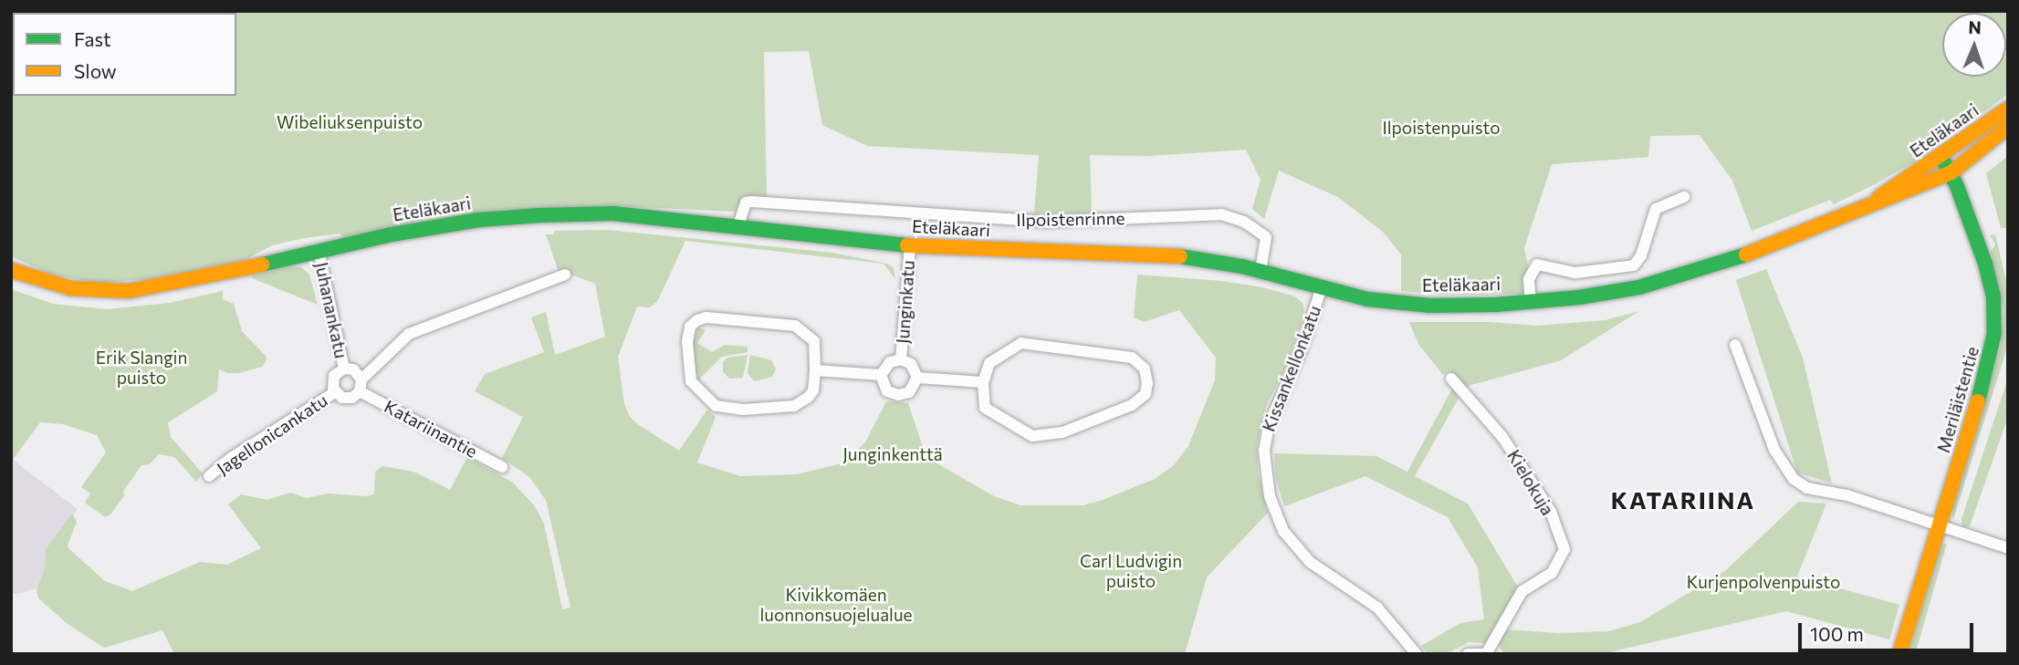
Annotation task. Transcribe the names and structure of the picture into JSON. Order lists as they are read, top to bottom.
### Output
{
  "streets": {
    "main road": ["Eteläkaari", "Meriläistentie"],
    "street": [
      "Ilpoistenrinne",
      "Junginkatu",
      "Juhanankatu",
      "Kissankellonkatu",
      "Katariinantie",
      "Jagellonicankatu",
      "Kielokuja"
    ]
  },
  "crossings": [
    ["Eteläkaari", "Ilpoistenrinne"],
    ["Eteläkaari", "Junginkatu"],
    ["Eteläkaari", "Juhanankatu"],
    ["Eteläkaari", "Kissankellonkatu"],
    ["Eteläkaari", "Meriläistentie"],
    ["Juhanankatu", "Katariinantie"],
    ["Juhanankatu", "Jagellonicankatu"],
    ["Katariinantie", "Jagellonicankatu"]
  ],
  "districts": ["KATARIINA"],
  "parks": [
    "Wibeliuksenpuisto",
    "Ilpoistenpuisto",
    "Erik Slangin puisto",
    "Junginkenttä",
    "Carl Ludvigin puisto",
    "Kurjenpolvenpuisto",
    "Kivikkomäen luonnonsuojelualue"
  ],
  "legend": ["Fast", "Slow"],
  "scale_bar": "100 m",
  "north": "top"
}
